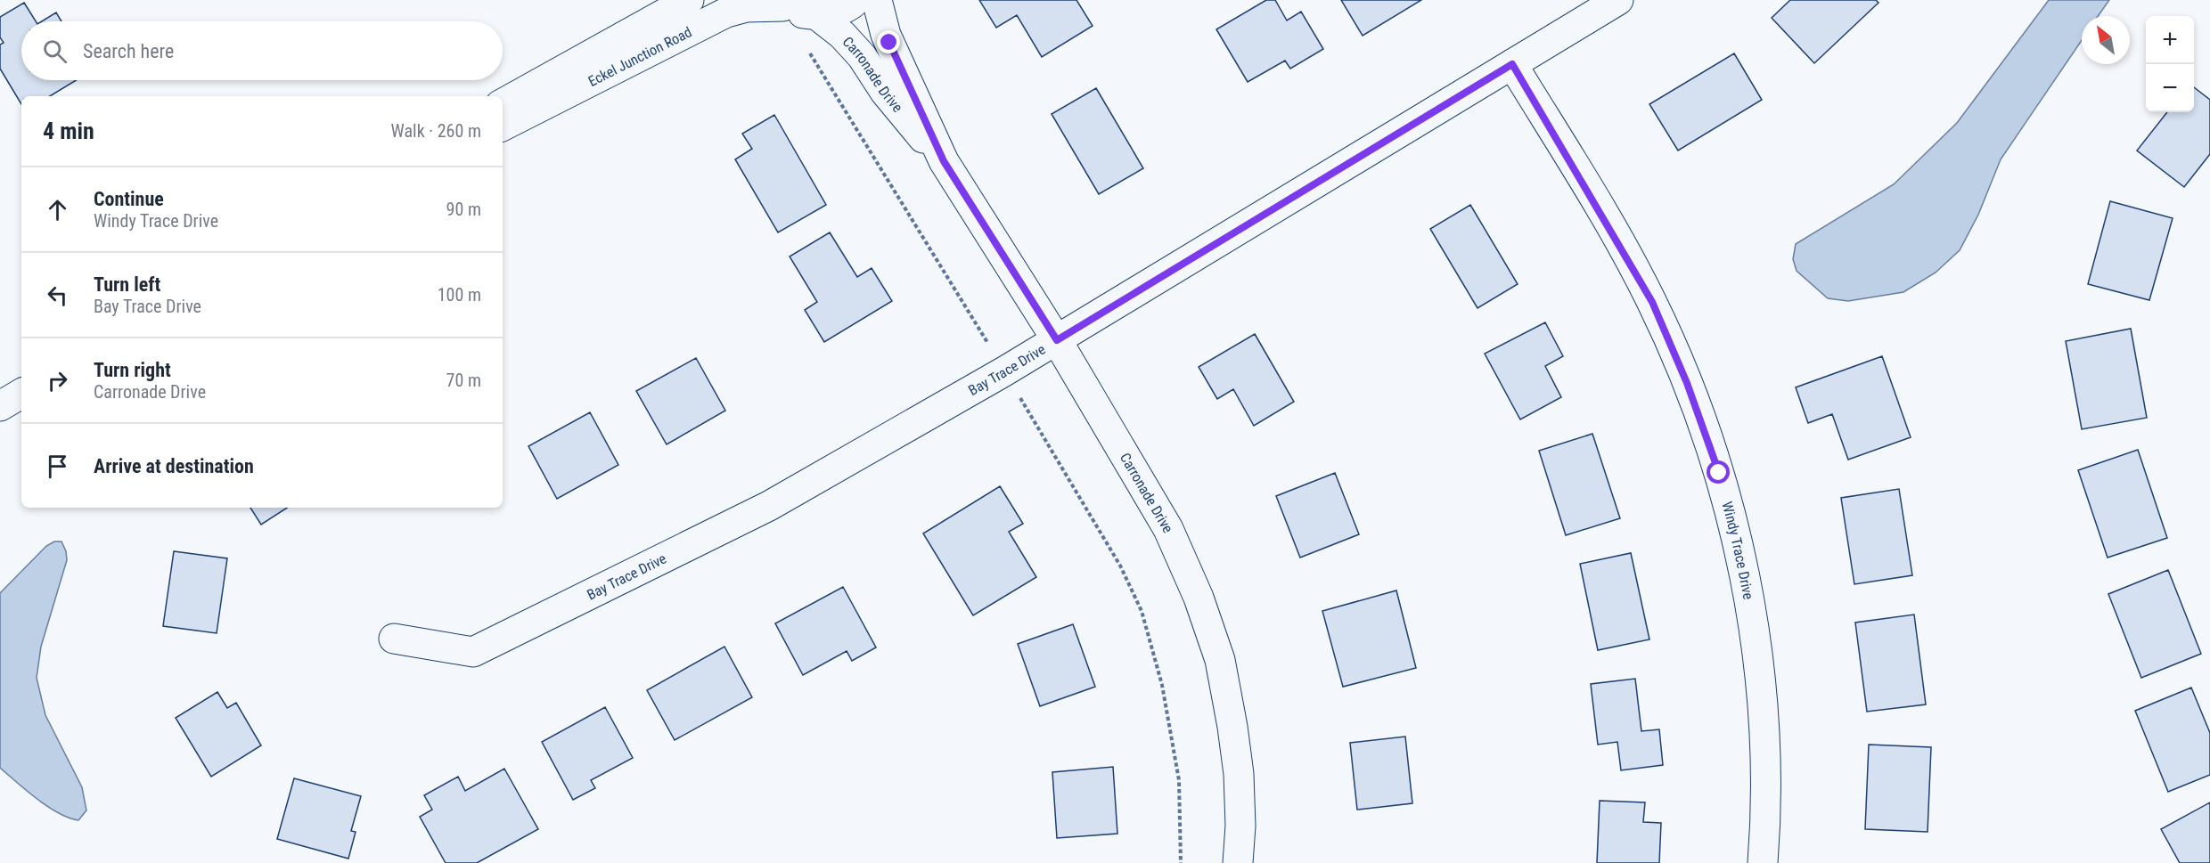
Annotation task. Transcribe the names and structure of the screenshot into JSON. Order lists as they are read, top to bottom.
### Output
{
  "streets": {
    "street": [
      "Eckel Junction Road",
      "Carronade Drive",
      "Bay Trace Drive",
      "Windy Trace Drive"
    ]
  },
  "crossings": [
    ["Eckel Junction Road", "Carronade Drive"],
    ["Carronade Drive", "Bay Trace Drive"],
    ["Bay Trace Drive", "Windy Trace Drive"]
  ],
  "north": "top left",
  "page": {
    "map_buttons": ["+", "−"],
    "search": "Search here",
    "heading": ["4 min", "Walk · 260 m"],
    "list": [
      ["Continue", "Windy Trace Drive", "90 m"],
      ["Turn left", "Bay Trace Drive", "100 m"],
      ["Turn right", "Carronade Drive", "70 m"],
      "Arrive at destination"
    ]
  }
}
